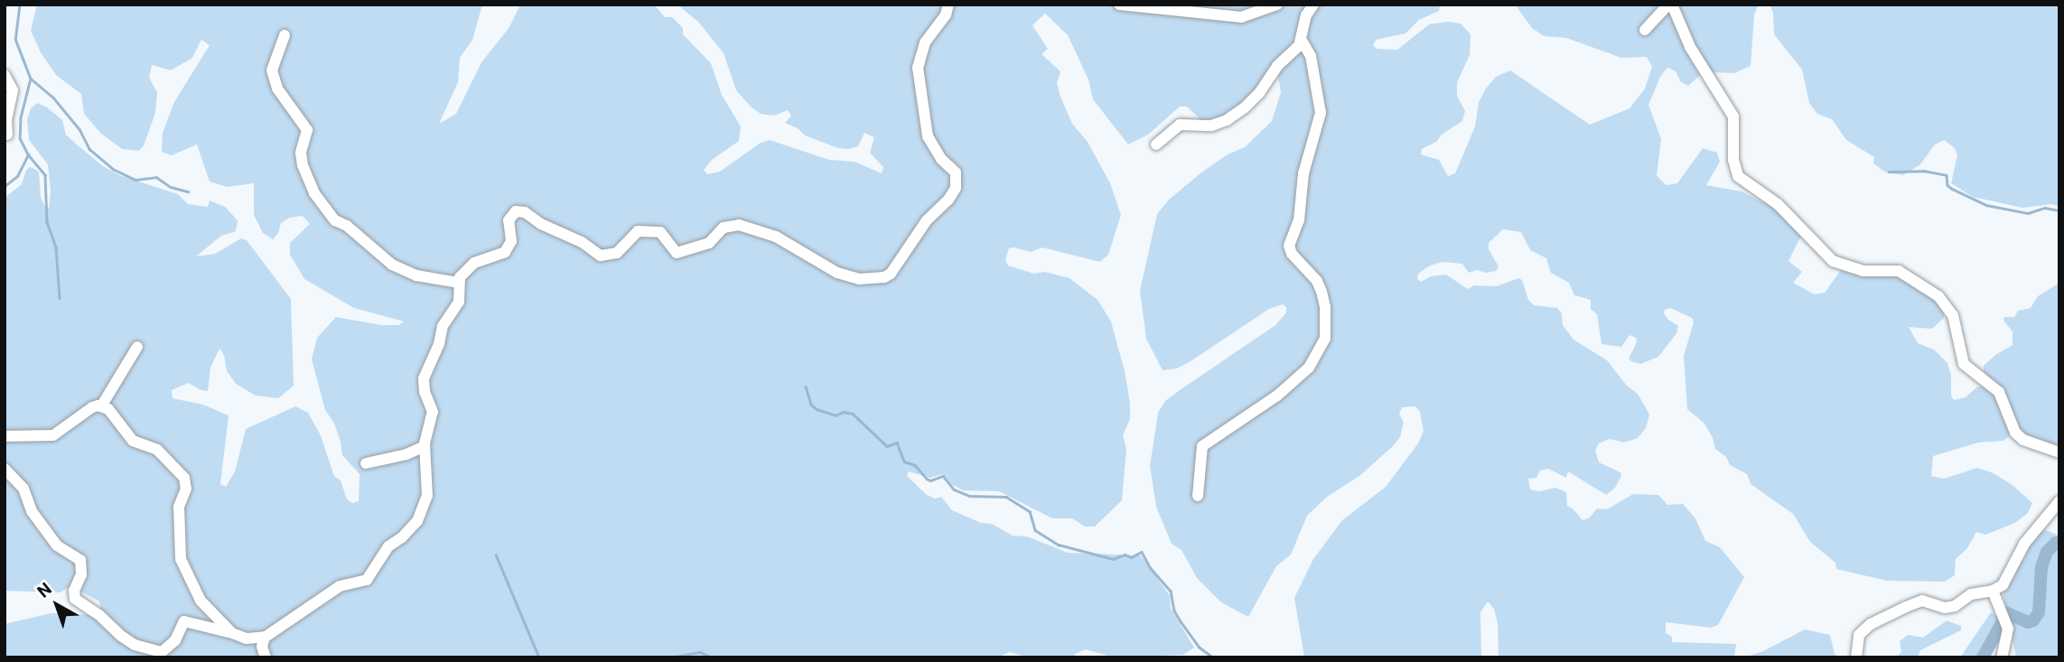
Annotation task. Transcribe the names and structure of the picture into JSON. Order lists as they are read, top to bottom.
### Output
{
  "north": "top left"
}
